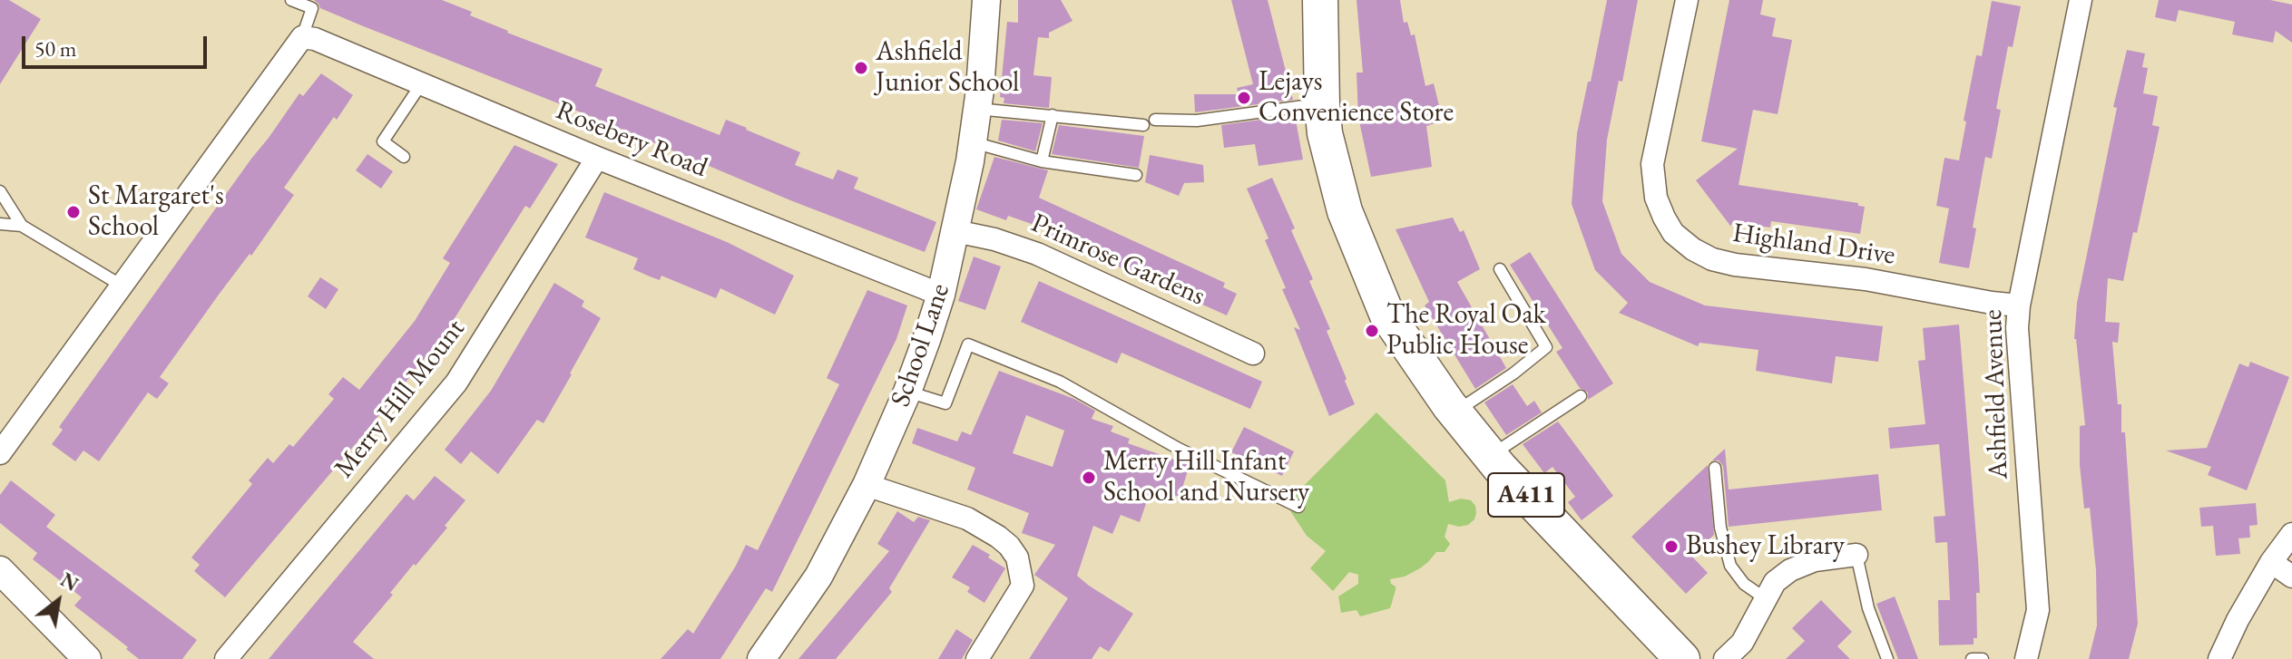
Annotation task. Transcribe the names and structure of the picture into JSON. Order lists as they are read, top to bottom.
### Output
{
  "streets": {
    "main road": ["A411"],
    "street": [
      "Rosebery Road",
      "Highland Drive",
      "Primrose Gardens",
      "School Lane",
      "Ashfield Avenue",
      "Merry Hill Mount"
    ]
  },
  "crossings": [
    ["Rosebery Road", "School Lane"],
    ["Rosebery Road", "Merry Hill Mount"],
    ["Highland Drive", "Ashfield Avenue"],
    ["Primrose Gardens", "School Lane"]
  ],
  "places": [
    "Ashfield Junior School",
    "Lejays Convenience Store",
    "St Margaret's School",
    "The Royal Oak Public House",
    "Merry Hill Infant School and Nursery",
    "Bushey Library"
  ],
  "scale_bar": "50 m",
  "north": "top right"
}
